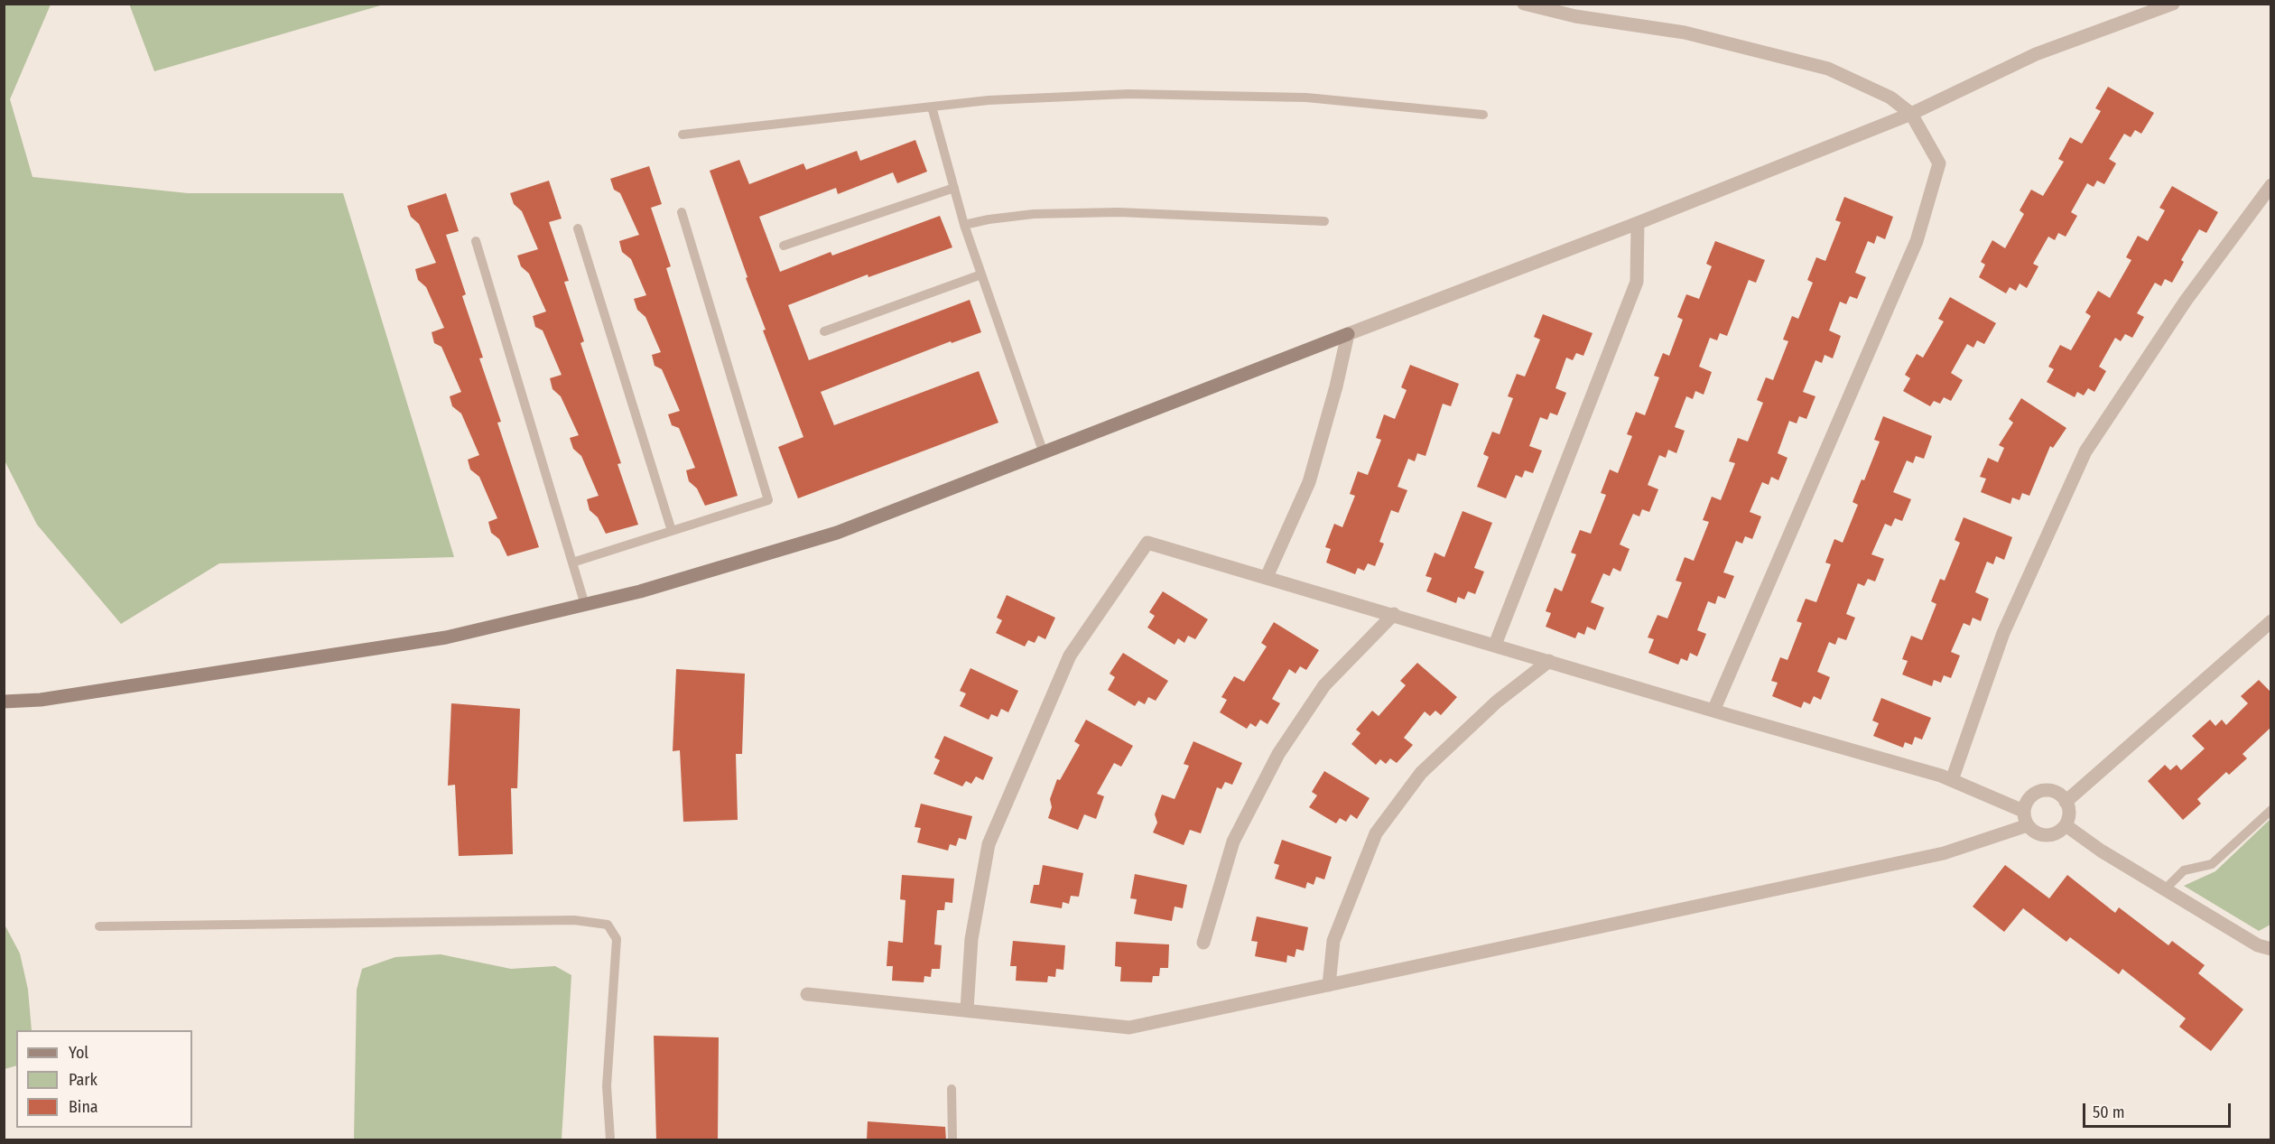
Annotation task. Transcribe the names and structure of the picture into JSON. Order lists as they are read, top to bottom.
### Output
{
  "legend": ["Yol", "Park", "Bina"],
  "scale_bar": "50 m"
}
